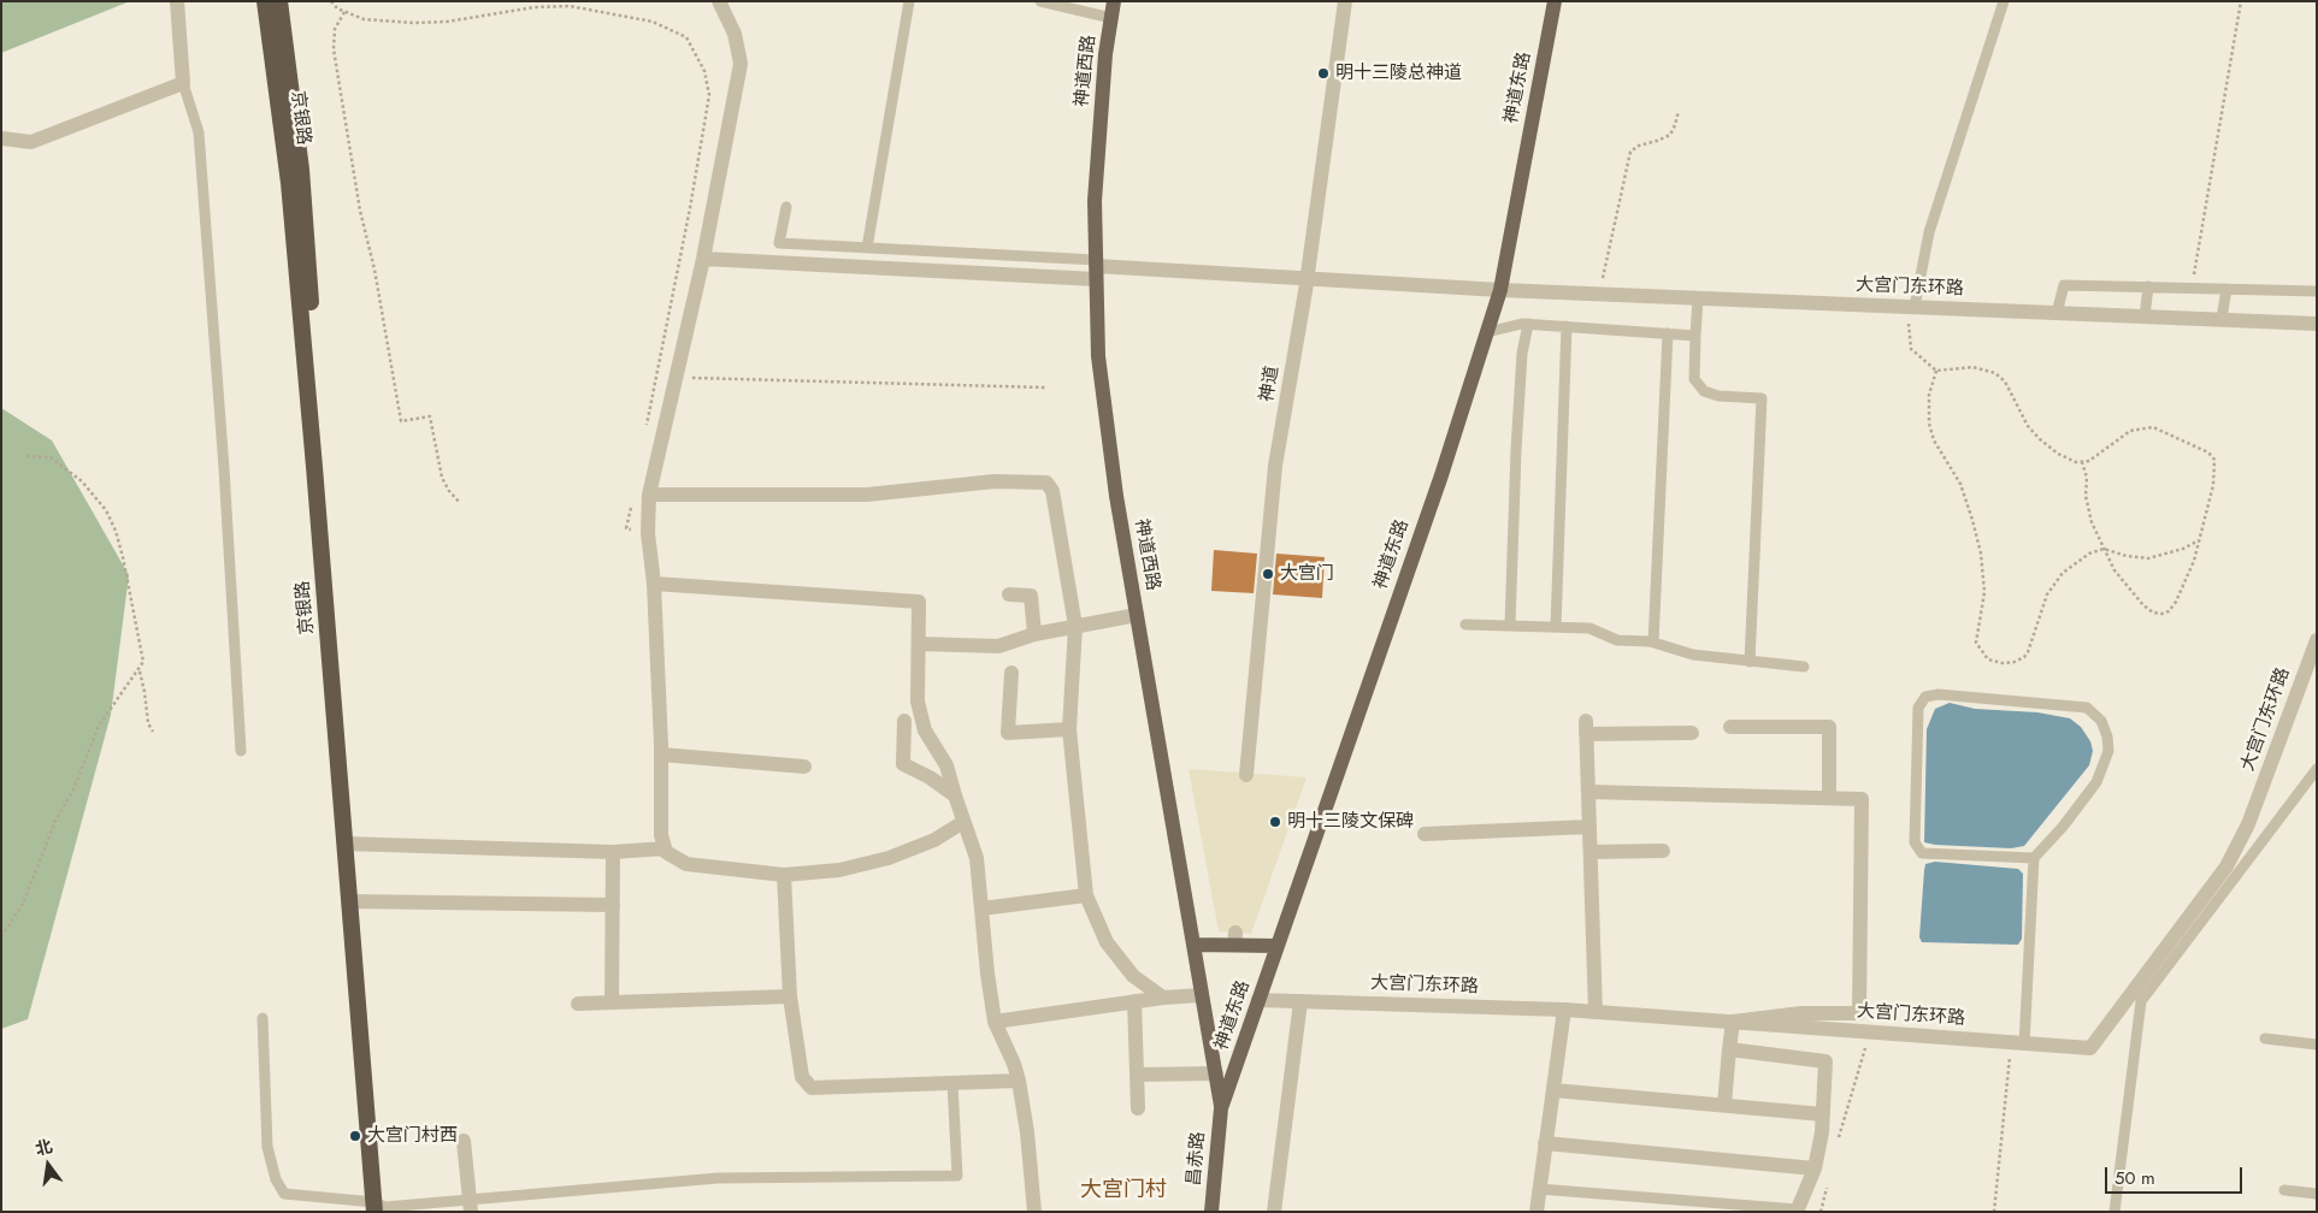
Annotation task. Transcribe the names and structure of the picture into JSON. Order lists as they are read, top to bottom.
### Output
{
  "streets": {
    "highway": ["京银路"],
    "main road": ["神道西路", "神道东路", "昌赤路"],
    "street": ["大宫门东环路", "神道"]
  },
  "crossings": [
    ["神道西路", "神道东路"],
    ["神道西路", "大宫门东环路"],
    ["神道西路", "昌赤路"],
    ["神道东路", "大宫门东环路"],
    ["神道东路", "昌赤路"],
    ["大宫门东环路", "神道"]
  ],
  "districts": ["大宫门村"],
  "places": [
    "明十三陵总神道",
    "大宫门",
    "明十三陵文保碑",
    "大宫门村西"
  ],
  "scale_bar": "50 m",
  "north": "top"
}
